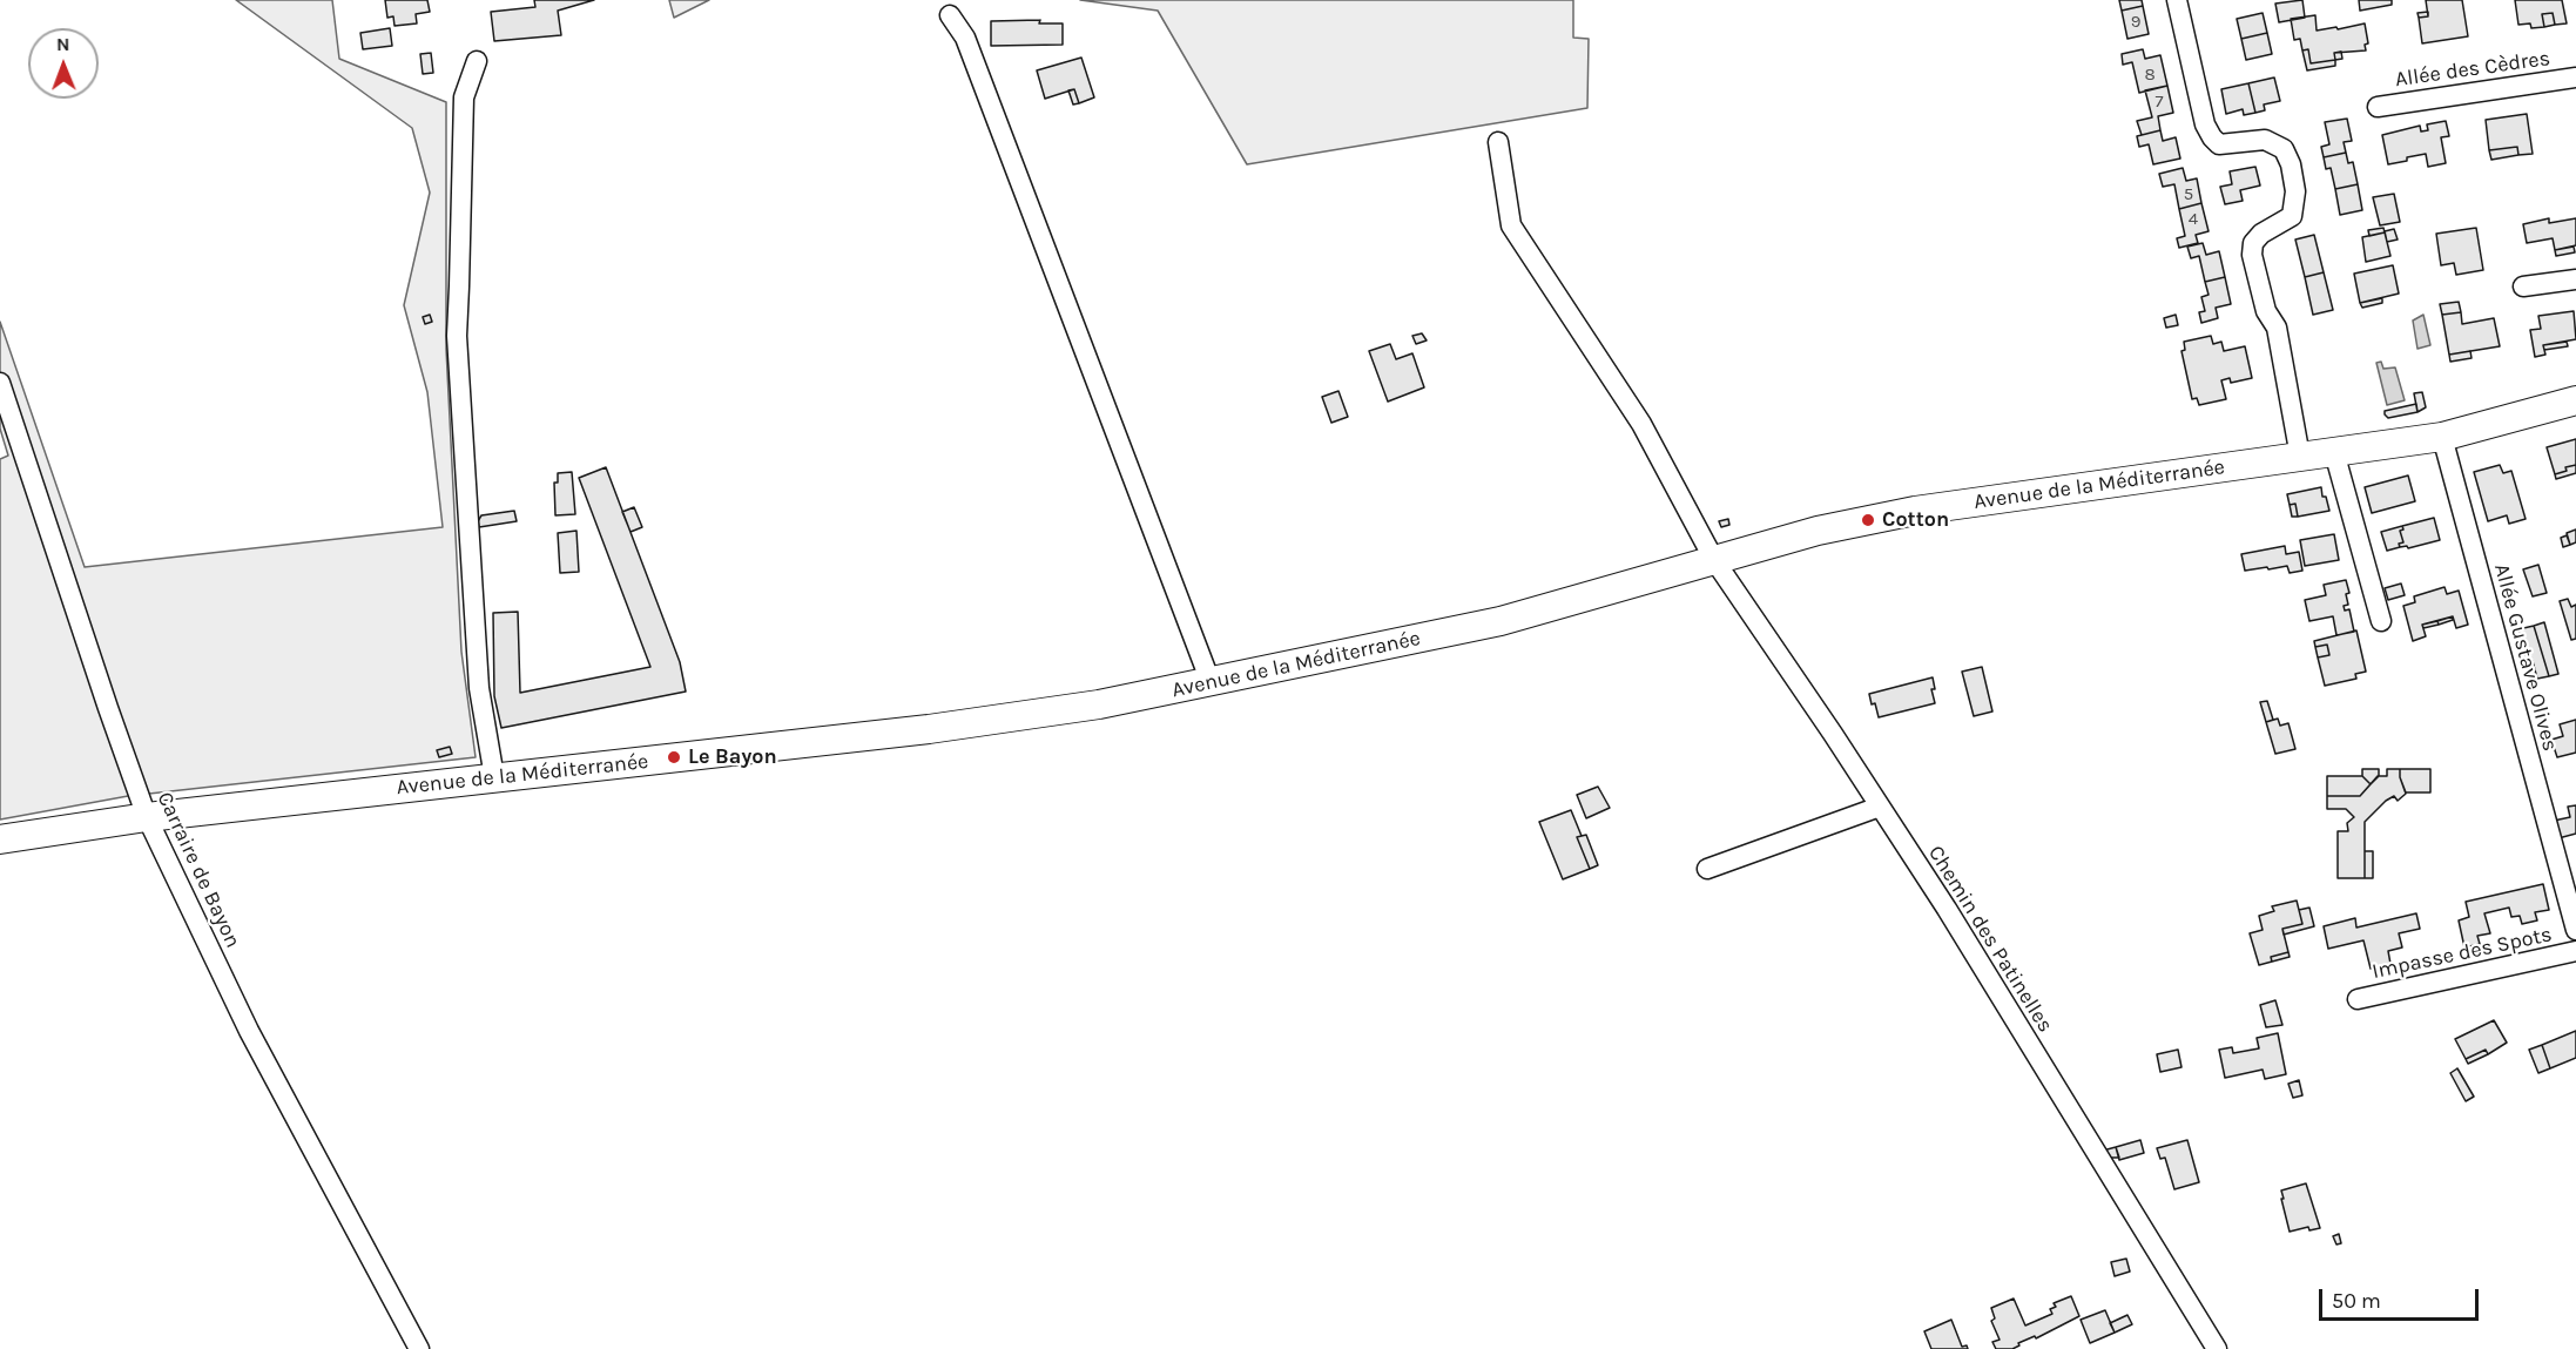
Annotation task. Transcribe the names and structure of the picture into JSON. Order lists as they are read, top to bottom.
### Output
{
  "streets": {
    "main road": ["Avenue de la Méditerranée"],
    "street": [
      "Allée des Cèdres",
      "Allée Gustave Olives",
      "Carraire de Bayon",
      "Chemin des Patinelles",
      "Impasse des Spots"
    ]
  },
  "crossings": [
    ["Avenue de la Méditerranée", "Allée Gustave Olives"],
    ["Avenue de la Méditerranée", "Carraire de Bayon"],
    ["Avenue de la Méditerranée", "Chemin des Patinelles"]
  ],
  "places": ["Cotton", "Le Bayon"],
  "house_numbers": [
    "9",
    "8",
    "7",
    "5",
    "4"
  ],
  "scale_bar": "50 m",
  "north": "top"
}
